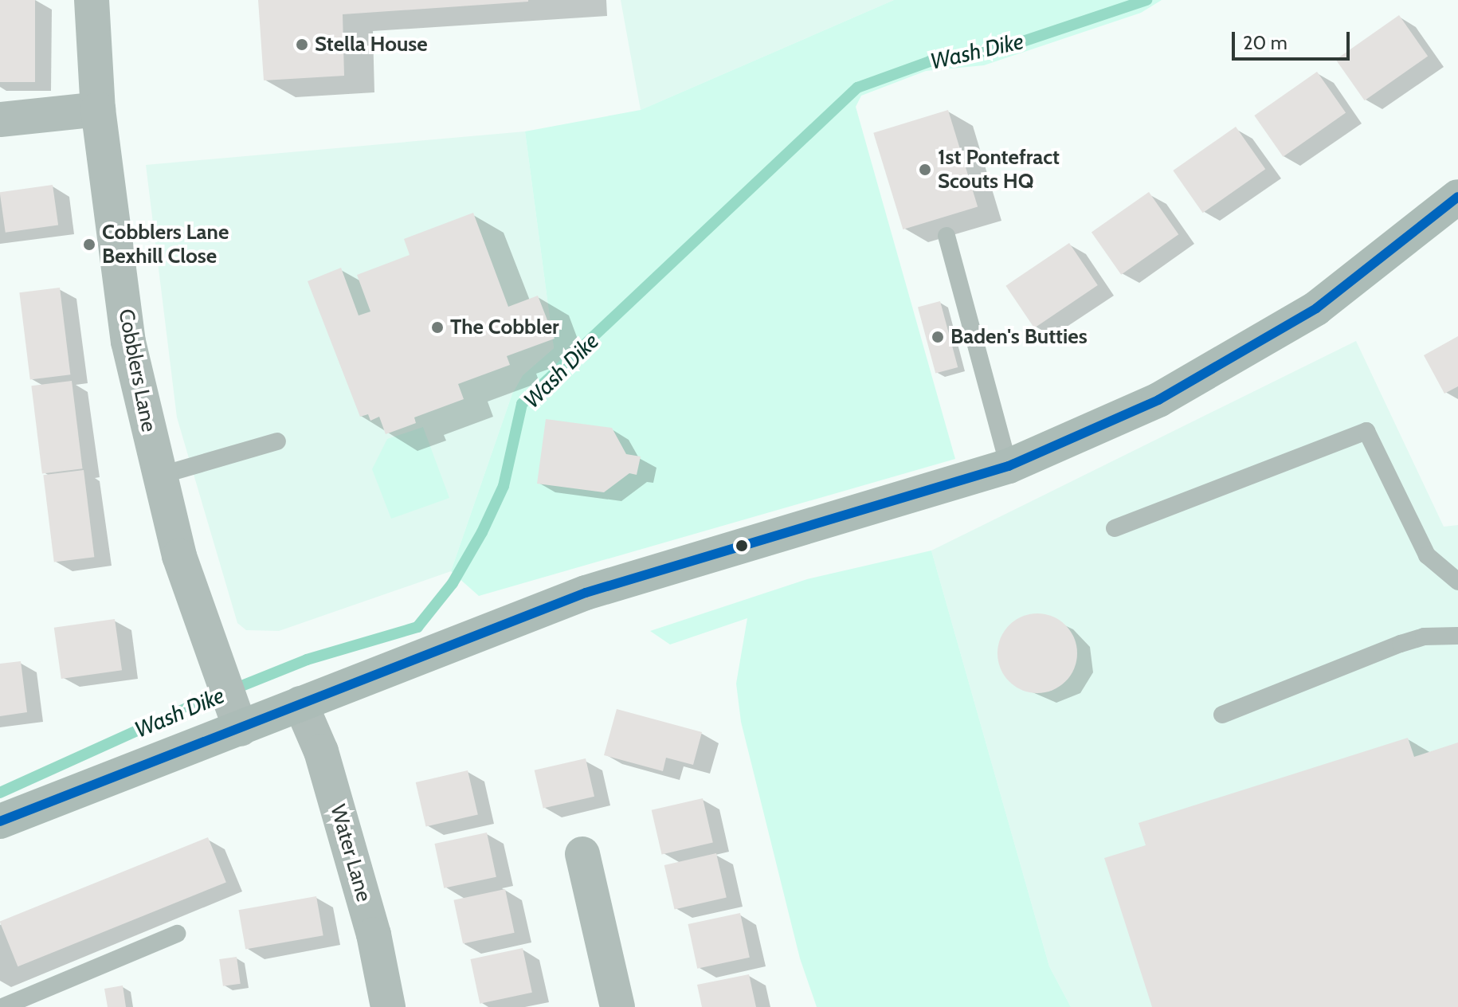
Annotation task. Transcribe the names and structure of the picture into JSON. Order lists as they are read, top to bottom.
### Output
{
  "streets": {
    "street": ["Cobblers Lane", "Water Lane"]
  },
  "water": ["Wash Dike"],
  "places": [
    "Stella House",
    "1st Pontefract Scouts HQ",
    "Cobblers Lane Bexhill Close",
    "The Cobbler",
    "Baden's Butties"
  ],
  "scale_bar": "20 m"
}
